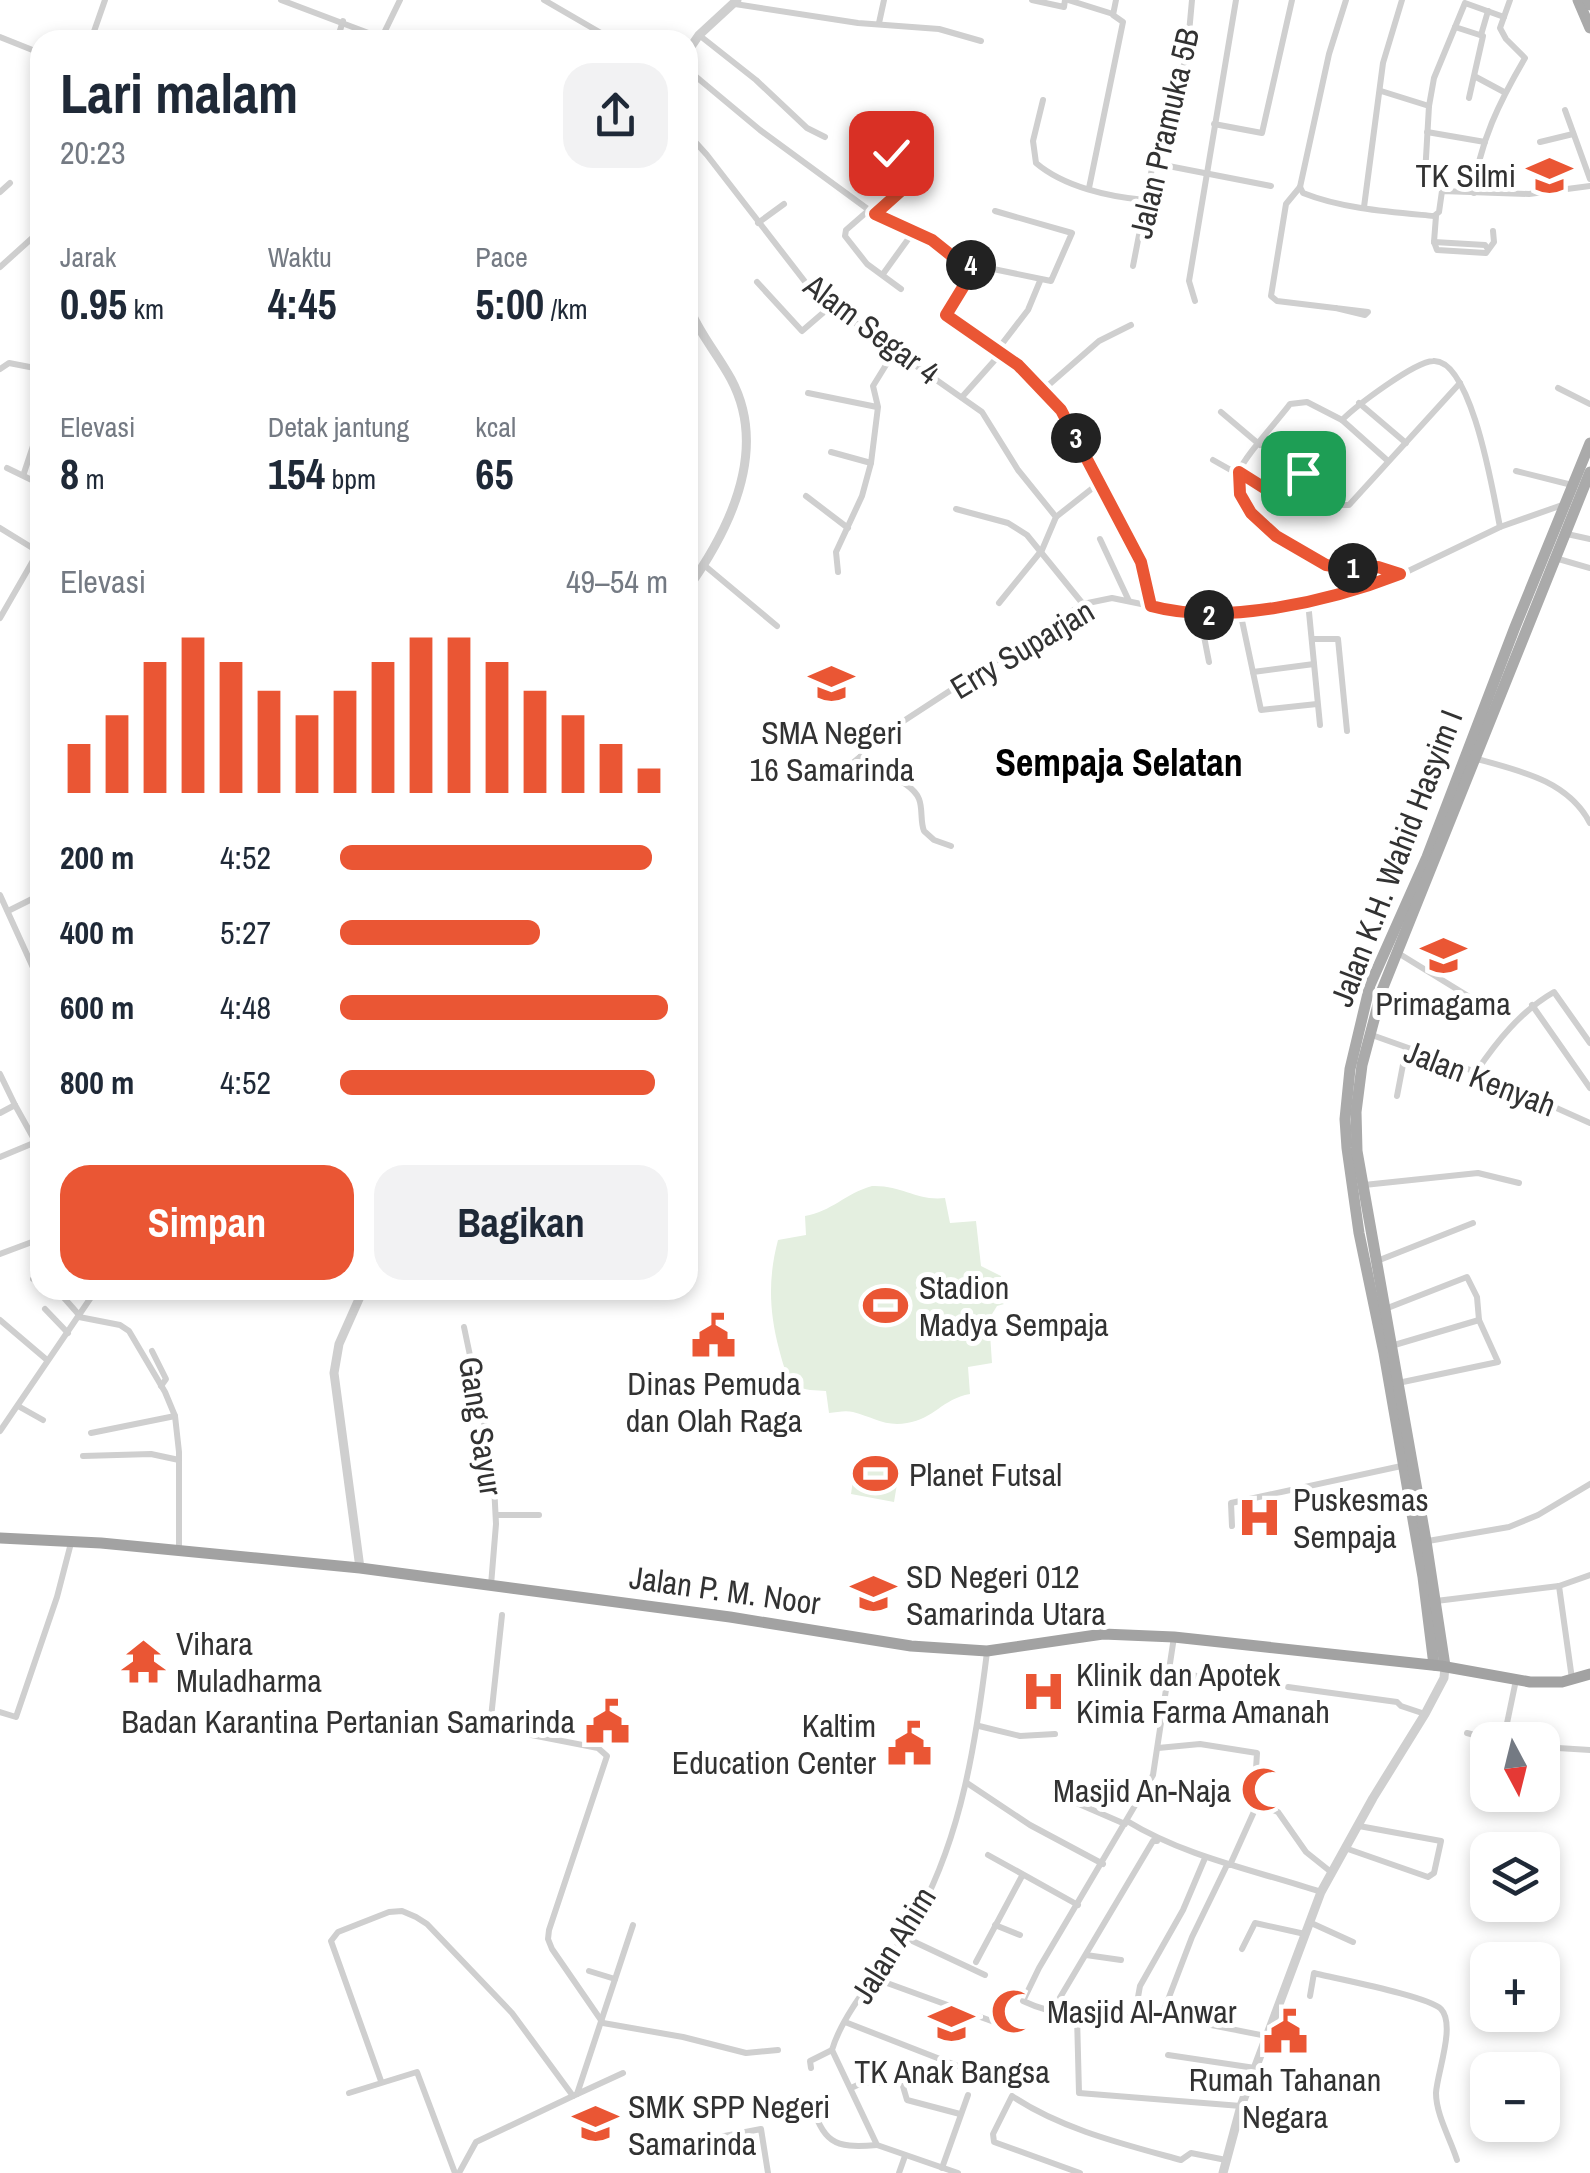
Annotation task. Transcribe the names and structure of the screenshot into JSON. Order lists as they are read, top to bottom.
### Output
{
  "streets": {
    "highway": ["Jalan P. M. Noor"],
    "main road": ["Jalan K.H. Wahid Hasyim I"],
    "street": [
      "Jalan Pramuka 5B",
      "Alam Segar 4",
      "Erry Suparjan",
      "Jalan Kenyah",
      "Gang Sayur",
      "Jalan Ahim"
    ]
  },
  "crossings": [
    ["Erry Suparjan", "Jalan K.H. Wahid Hasyim I"],
    ["Jalan K.H. Wahid Hasyim I", "Jalan Kenyah"],
    ["Jalan K.H. Wahid Hasyim I", "Jalan P. M. Noor"],
    ["Gang Sayur", "Jalan P. M. Noor"],
    ["Jalan P. M. Noor", "Jalan Ahim"]
  ],
  "districts": ["Sempaja Selatan"],
  "places": {
    "school or university": [
      "TK Silmi",
      "SMA Negeri 16 Samarinda",
      "Primagama",
      "SD Negeri 012 Samarinda Utara",
      "TK Anak Bangsa",
      "SMK SPP Negeri Samarinda"
    ],
    "sports": ["Stadion Madya Sempaja", "Planet Futsal"],
    "public building": [
      "Dinas Pemuda dan Olah Raga",
      "Badan Karantina Pertanian Samarinda",
      "Kaltim Education Center",
      "Rumah Tahanan Negara"
    ],
    "hospital": ["Puskesmas Sempaja", "Klinik dan Apotek Kimia Farma Amanah"],
    "temple": ["Vihara Muladharma"],
    "mosque": ["Masjid An-Naja", "Masjid Al-Anwar"]
  },
  "north": "bottom",
  "page": {
    "heading": ["Lari malam", "20:23"],
    "stats": [
      ["Jarak", "0.95 km"],
      ["Waktu", "4:45"],
      ["Pace", "5:00 /km"],
      ["Elevasi", "8 m"],
      ["Detak jantung", "154 bpm"],
      ["kcal", "65"]
    ],
    "pins": [
      "4",
      "3",
      "1",
      "2"
    ],
    "chart": ["Elevasi", "49–54 m"],
    "list": [
      {
        "name": "200 m",
        "note": "4:52"
      },
      {
        "name": "400 m",
        "note": "5:27"
      },
      {
        "name": "600 m",
        "note": "4:48"
      },
      {
        "name": "800 m",
        "note": "4:52"
      }
    ],
    "buttons": ["Simpan", "Bagikan"],
    "map_buttons": ["+", "−"]
  }
}
